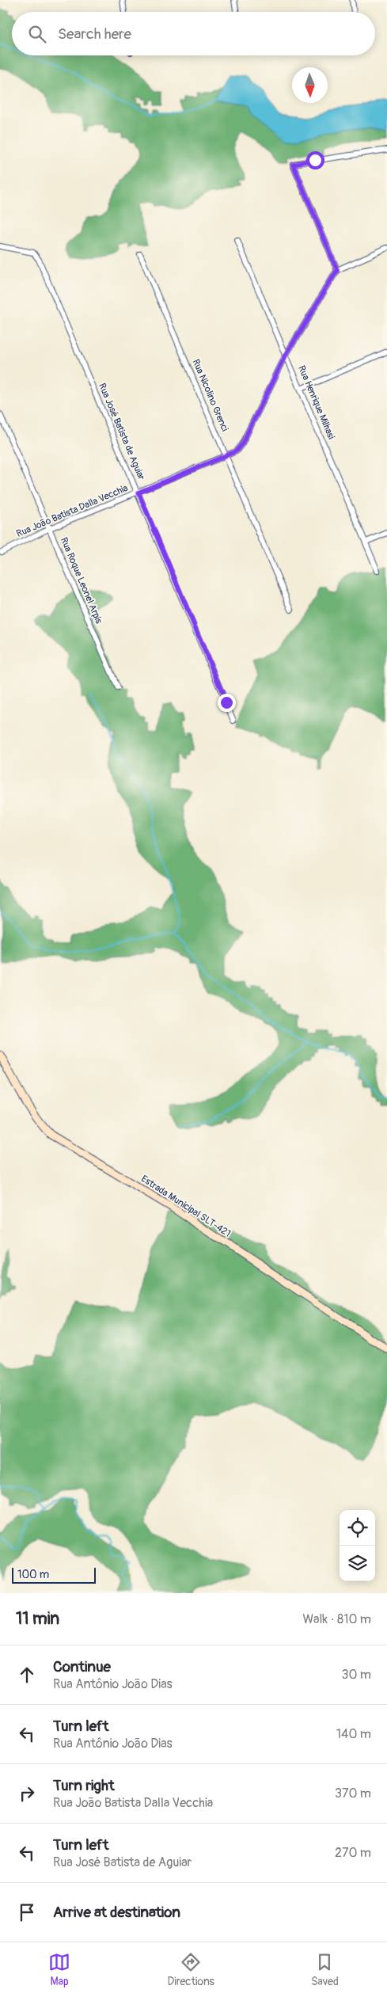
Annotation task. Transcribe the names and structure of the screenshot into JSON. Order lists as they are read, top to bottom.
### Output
{
  "streets": {
    "street": [
      "Rua Nicolino Grenci",
      "Rua Henrique Milhasi",
      "Rua José Batista de Aguiar",
      "Rua João Batista Dalla Vecchia",
      "Rua Roque Leonel Arpis",
      "Estrada Municipal SLT-421"
    ]
  },
  "crossings": [
    ["Rua Nicolino Grenci", "Rua João Batista Dalla Vecchia"],
    ["Rua Henrique Milhasi", "Rua João Batista Dalla Vecchia"],
    ["Rua José Batista de Aguiar", "Rua João Batista Dalla Vecchia"],
    ["Rua João Batista Dalla Vecchia", "Rua Roque Leonel Arpis"]
  ],
  "scale_bar": "100 m",
  "north": "bottom",
  "page": {
    "search": "Search here",
    "scale": "100 m",
    "heading": ["11 min", "Walk · 810 m"],
    "list": [
      ["Continue", "Rua Antônio João Dias", "30 m"],
      ["Turn left", "Rua Antônio João Dias", "140 m"],
      ["Turn right", "Rua João Batista Dalla Vecchia", "370 m"],
      ["Turn left", "Rua José Batista de Aguiar", "270 m"],
      "Arrive at destination"
    ],
    "nav": ["Map", "Directions", "Saved"]
  }
}
